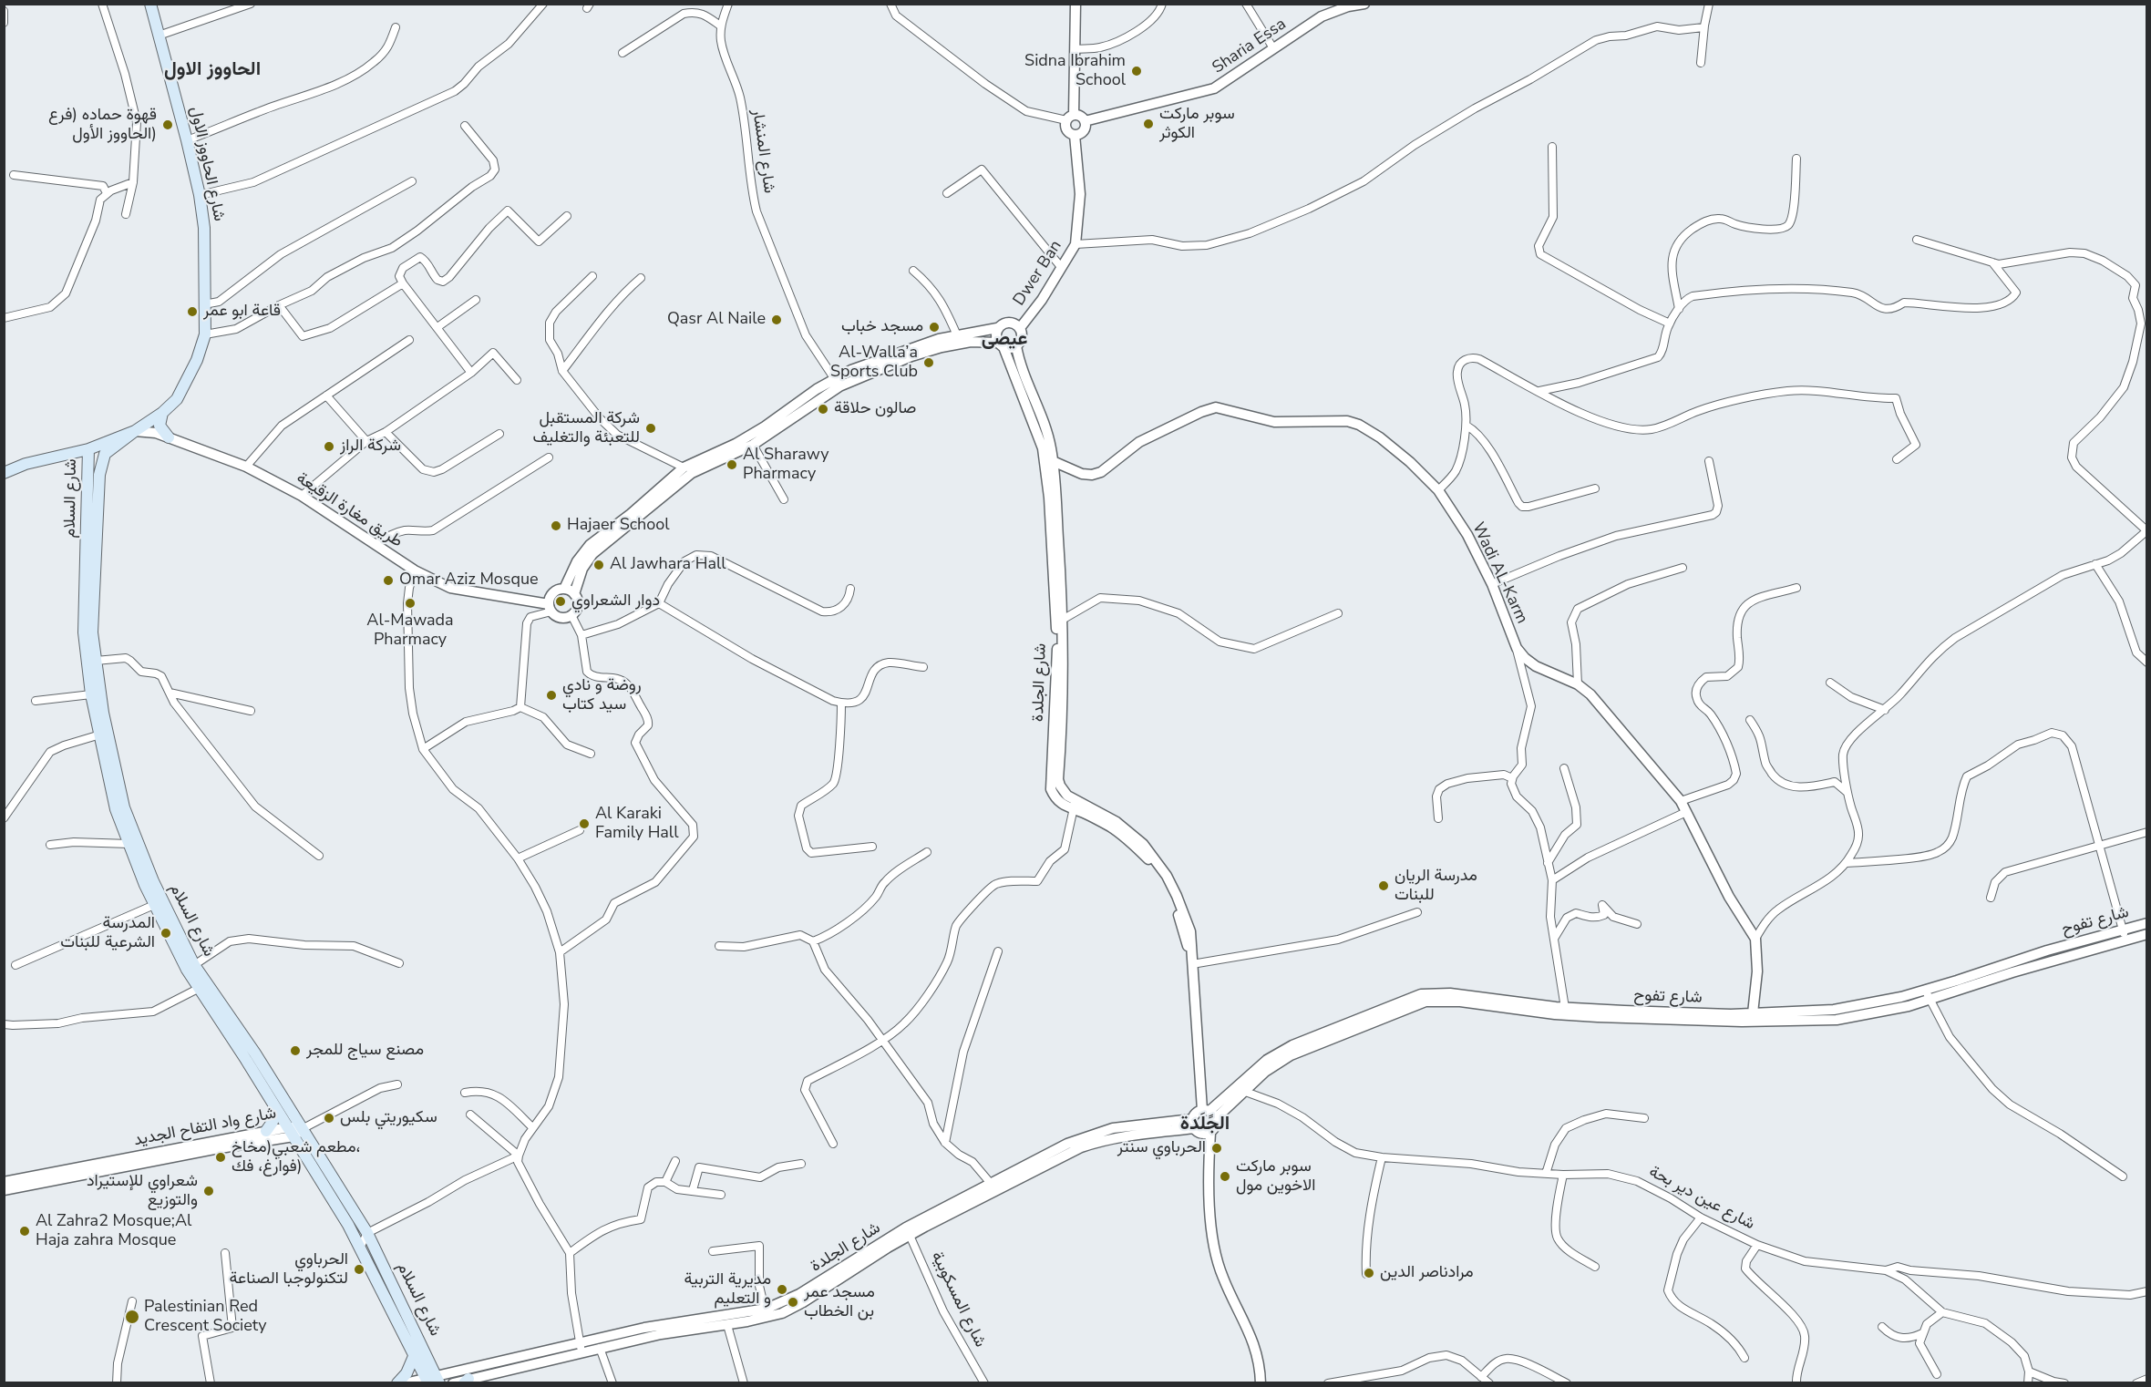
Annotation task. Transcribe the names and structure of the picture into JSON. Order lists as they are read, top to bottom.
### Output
{
  "streets": {
    "main road": ["شارع الحاووز الاول", "شارع السلام"],
    "street": [
      "Sharia Essa",
      "شارع المنشار",
      "Dwer Ban",
      "طريق مغارة الزقيعة",
      "Wadi AL-Karm",
      "شارع الجلدة",
      "شارع تفوح",
      "شارع واد التفاح الجديد",
      "شارع عين دير بحة",
      "شارع المسكوبية"
    ]
  },
  "crossings": [
    ["Sharia Essa", "Dwer Ban"],
    ["شارع الحاووز الاول", "شارع السلام"],
    ["شارع الحاووز الاول", "طريق مغارة الزقيعة"],
    ["Dwer Ban", "شارع الجلدة"],
    ["شارع السلام", "طريق مغارة الزقيعة"],
    ["شارع السلام", "شارع الجلدة"],
    ["شارع السلام", "شارع واد التفاح الجديد"],
    ["Wadi AL-Karm", "شارع الجلدة"],
    ["Wadi AL-Karm", "شارع تفوح"],
    ["شارع الجلدة", "شارع المسكوبية"],
    ["شارع تفوح", "شارع عين دير بحة"]
  ],
  "districts": ["الحاووز الاول", "عيصى", "الجًلَدة"],
  "places": [
    "Sidna Ibrahim School",
    "سوبر ماركت الكوثر",
    "قهوة حماده (فرع الحاووز الأول)",
    "قاعة ابو عمر",
    "Qasr Al Naile",
    "مسجد خباب",
    "Al-Walla’a Sports Club",
    "صالون حلاقة",
    "شركة المستقبل للتعبئة والتغليف",
    "شركة الراز",
    "Al Sharawy Pharmacy",
    "Hajaer School",
    "Al Jawhara Hall",
    "Omar Aziz Mosque",
    "دوار الشعراوي",
    "Al-Mawada Pharmacy",
    "روضة و نادي سيد كتاب",
    "Al Karaki Family Hall",
    "مدرسة الريان للبنات",
    "المدرسة الشرعية للبنات",
    "مصنع سياج للمجر",
    "سكيوريتي بلس",
    "الحرباوي سنتر",
    "مطعم شعبي(مخاخ، فوارغ، فك)",
    "سوبر ماركت الاخوين مول",
    "شعراوي للإستيراد والتوزيع",
    "Al Zahra2 Mosque;Al Haja zahra Mosque",
    "الحرباوي لتكنولوجبا الصناعة",
    "مرادناصر الدين",
    "مديرية التربية و التعليم",
    "مسجد عمر بن الخطاب",
    "Palestinian Red Crescent Society"
  ]
}
